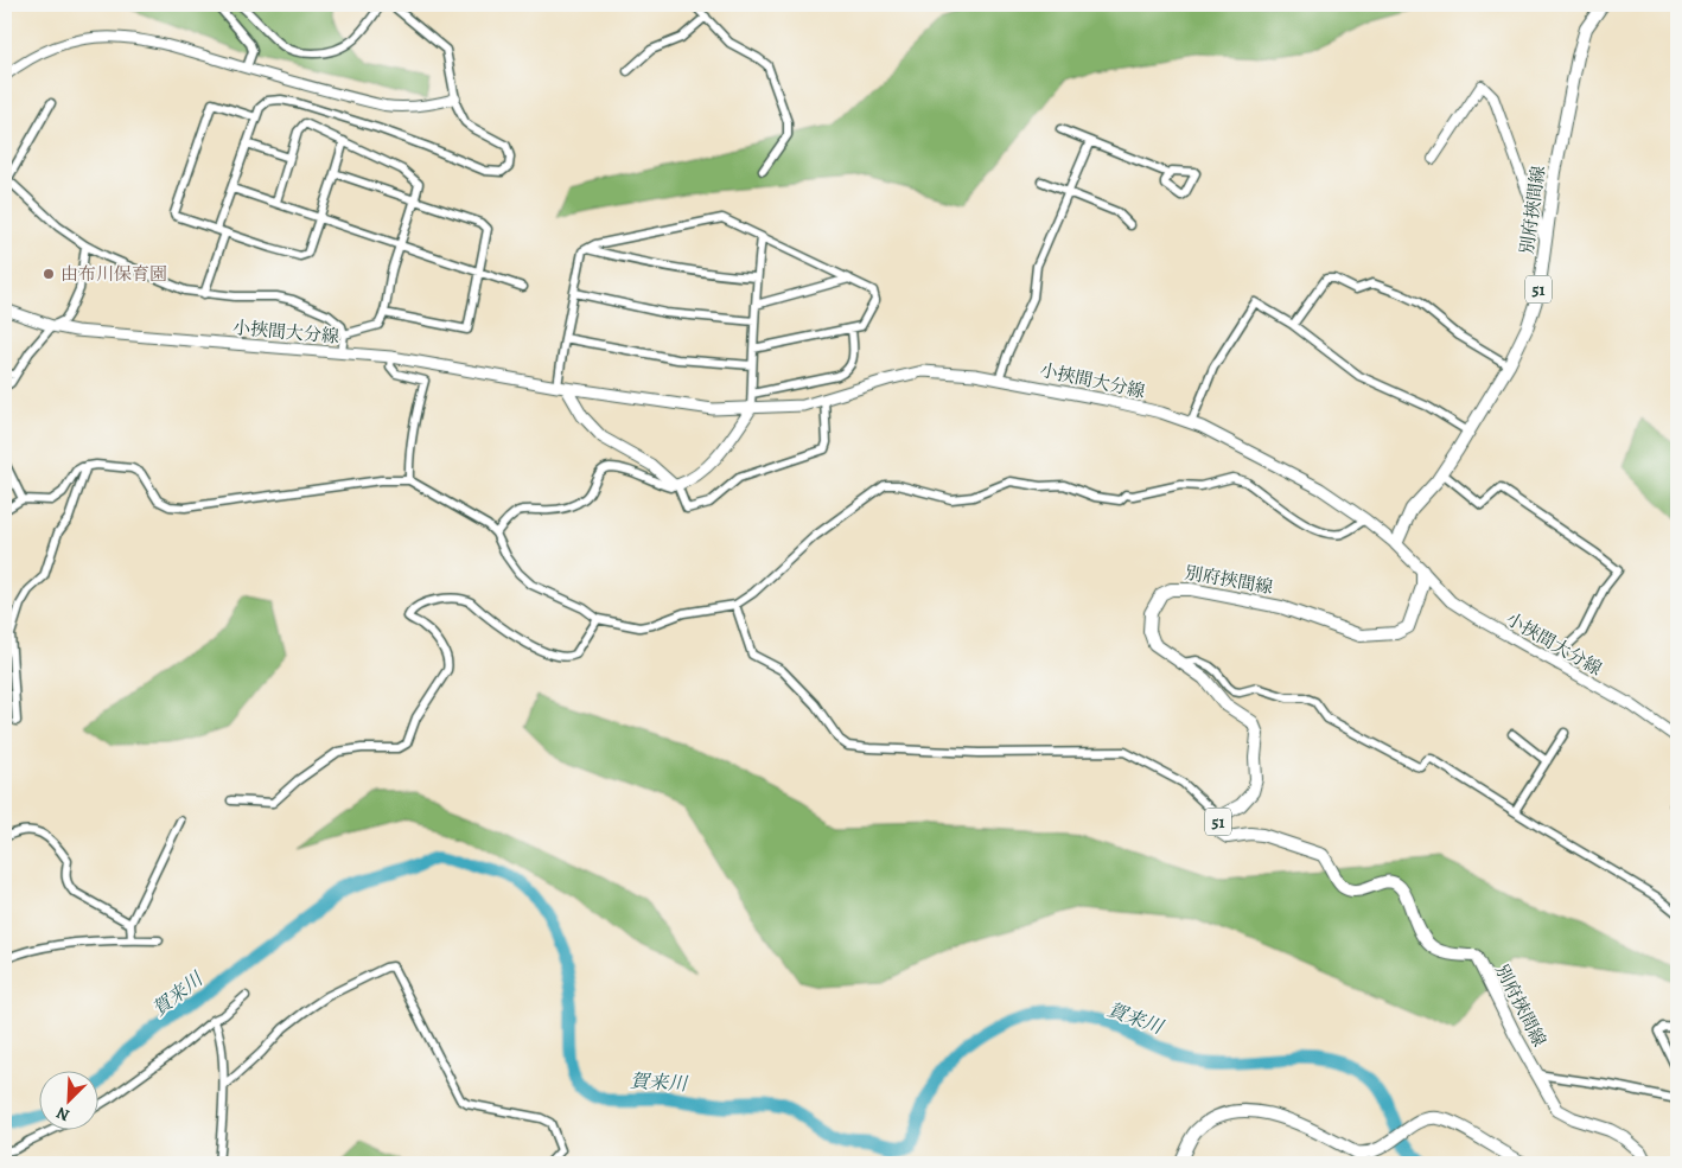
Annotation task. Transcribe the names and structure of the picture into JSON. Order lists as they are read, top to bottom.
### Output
{
  "streets": {
    "main road": ["別府挾間線", "51", "小挾間大分線"]
  },
  "crossings": [
    ["別府挾間線", "小挾間大分線"]
  ],
  "water": ["賀来川"],
  "places": ["由布川保育園"],
  "north": "bottom left"
}
